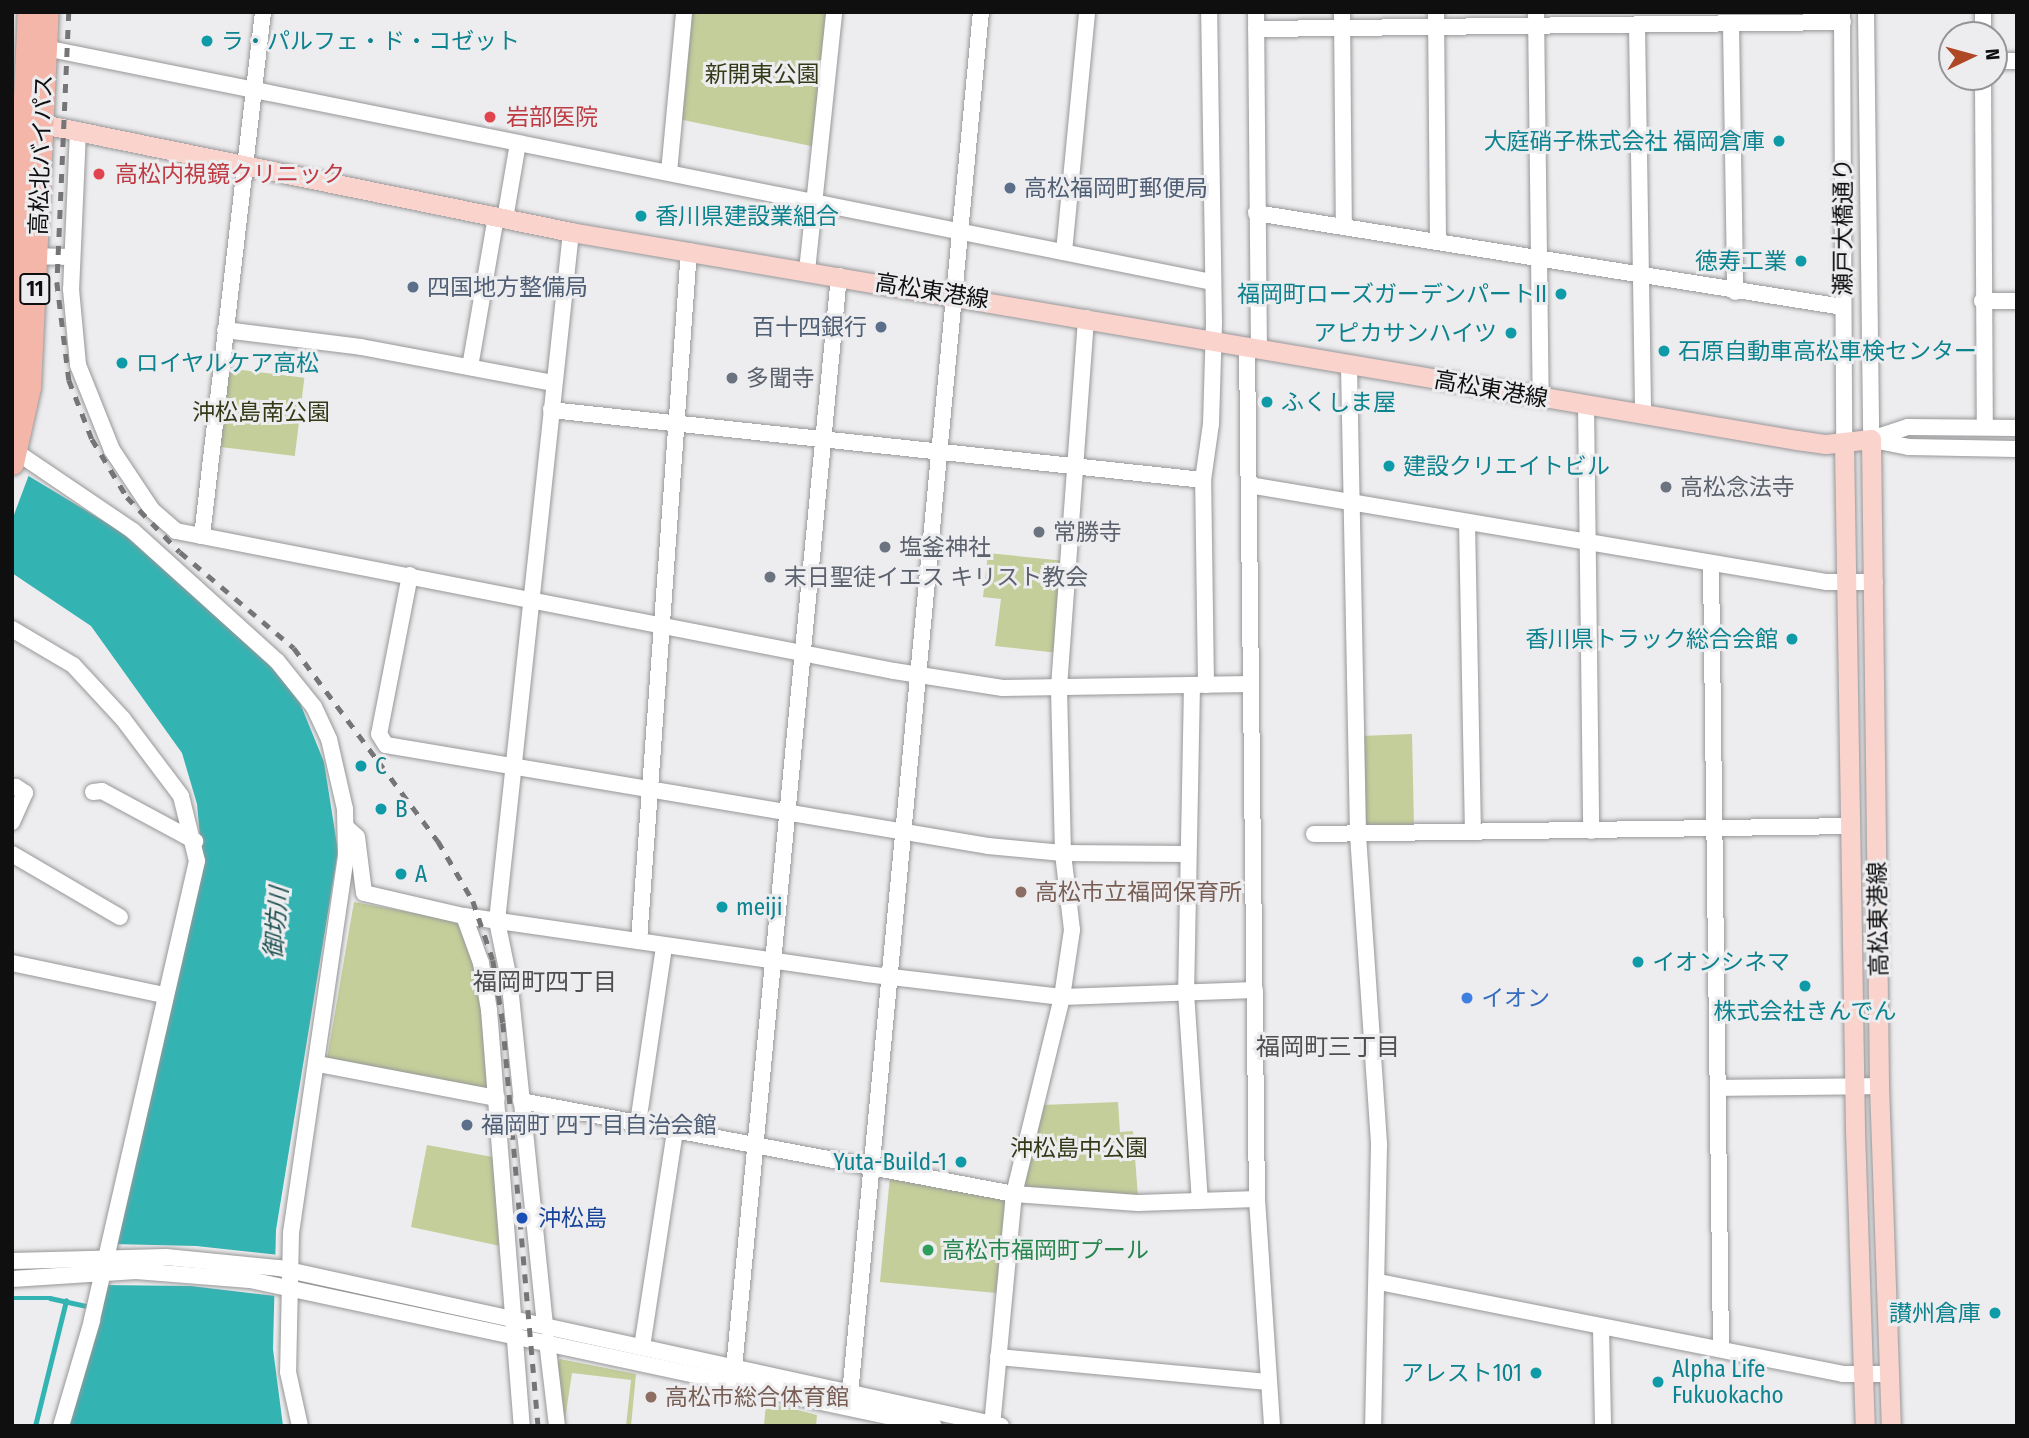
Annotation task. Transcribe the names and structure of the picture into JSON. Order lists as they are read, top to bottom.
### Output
{
  "streets": {
    "highway": ["高松北バイパス", "11"],
    "main road": ["高松東港線"],
    "street": ["瀬戸大橋通り"]
  },
  "crossings": [
    ["高松北バイパス", "高松東港線"],
    ["瀬戸大橋通り", "高松東港線"]
  ],
  "districts": ["福岡町四丁目", "福岡町三丁目"],
  "water": ["御坊川"],
  "parks": ["新開東公園", "沖松島南公園", "沖松島中公園"],
  "places": [
    "ラ・パルフェ・ド・コゼット",
    "岩部医院",
    "大庭硝子株式会社 福岡倉庫",
    "高松内視鏡クリニック",
    "高松福岡町郵便局",
    "香川県建設業組合",
    "徳寿工業",
    "四国地方整備局",
    "福岡町ローズガーデンパートII",
    "百十四銀行",
    "アピカサンハイツ",
    "石原自動車高松車検センター",
    "ロイヤルケア高松",
    "多聞寺",
    "ふくしま屋",
    "建設クリエイトビル",
    "高松念法寺",
    "常勝寺",
    "塩釜神社",
    "末日聖徒イエス キリスト教会",
    "香川県トラック総合会館",
    "C",
    "B",
    "A",
    "高松市立福岡保育所",
    "meiji",
    "イオンシネマ",
    "株式会社きんでん",
    "イオン",
    "福岡町 四丁目自治会館",
    "Yuta-Build-1",
    "沖松島",
    "高松市福岡町プール",
    "讃州倉庫",
    "アレスト101",
    "Alpha Life Fukuokacho",
    "高松市総合体育館"
  ],
  "north": "right"
}
